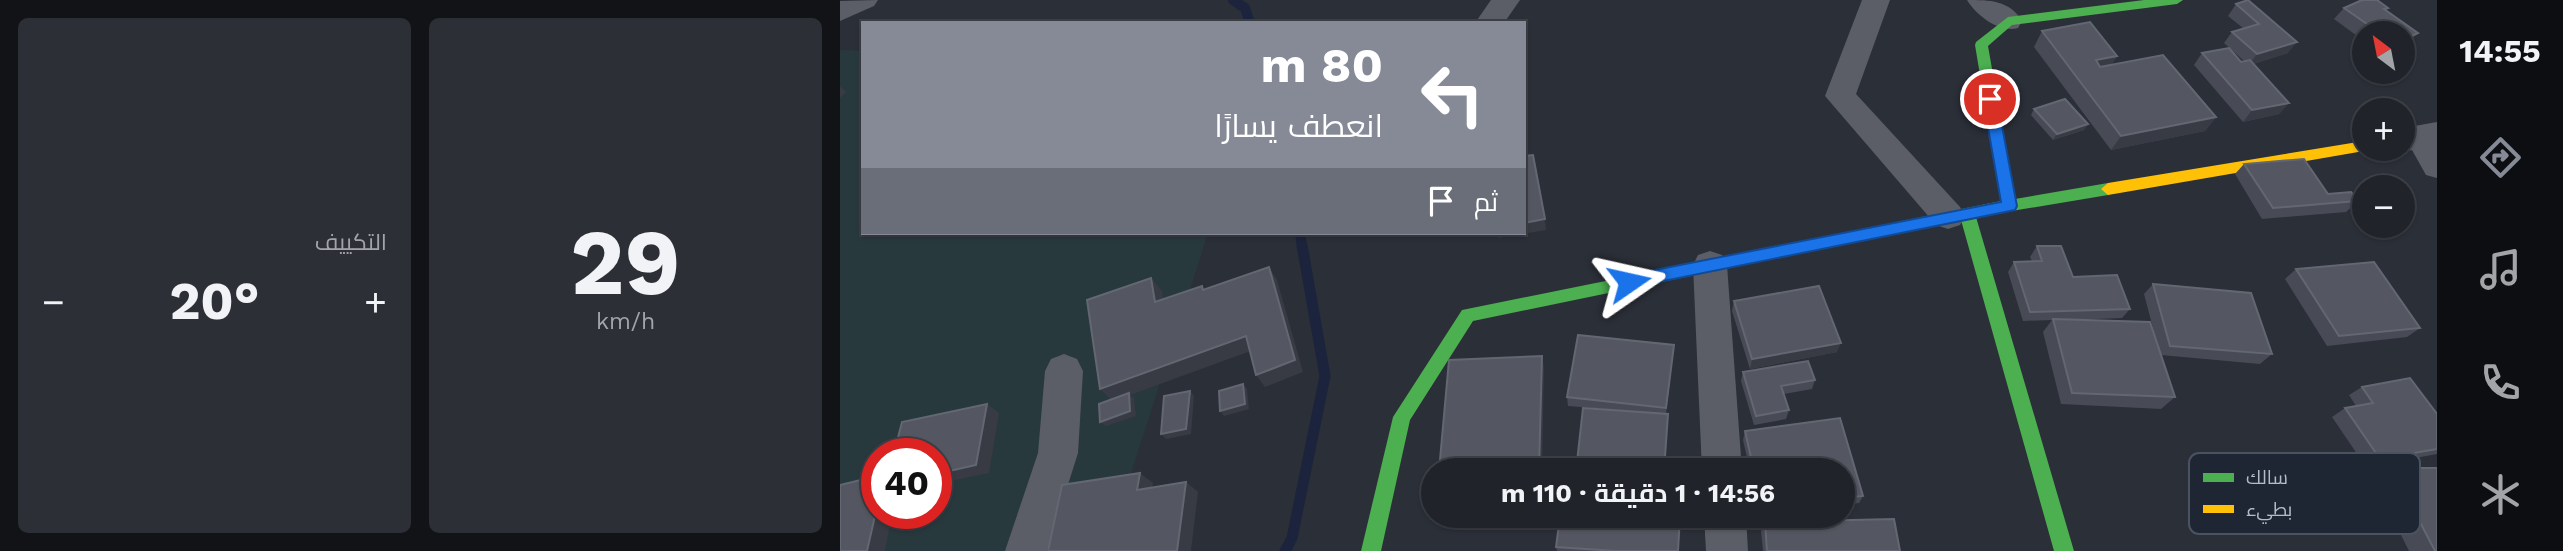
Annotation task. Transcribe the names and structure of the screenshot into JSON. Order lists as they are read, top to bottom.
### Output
{
  "legend": ["سالك", "بطيء"],
  "north": "top left",
  "page": {
    "tabs": "14:55",
    "tile": [
      ["29", "km/h"],
      "التكييف"
    ],
    "map_buttons": ["+", "−"],
    "turn": ["80 m", "انعطف يسارًا"],
    "then": "ثم",
    "heat": ["−", "20°", "+"],
    "limit": "40",
    "trip": "14:56 · 1 دقيقة · 110 m"
  }
}
